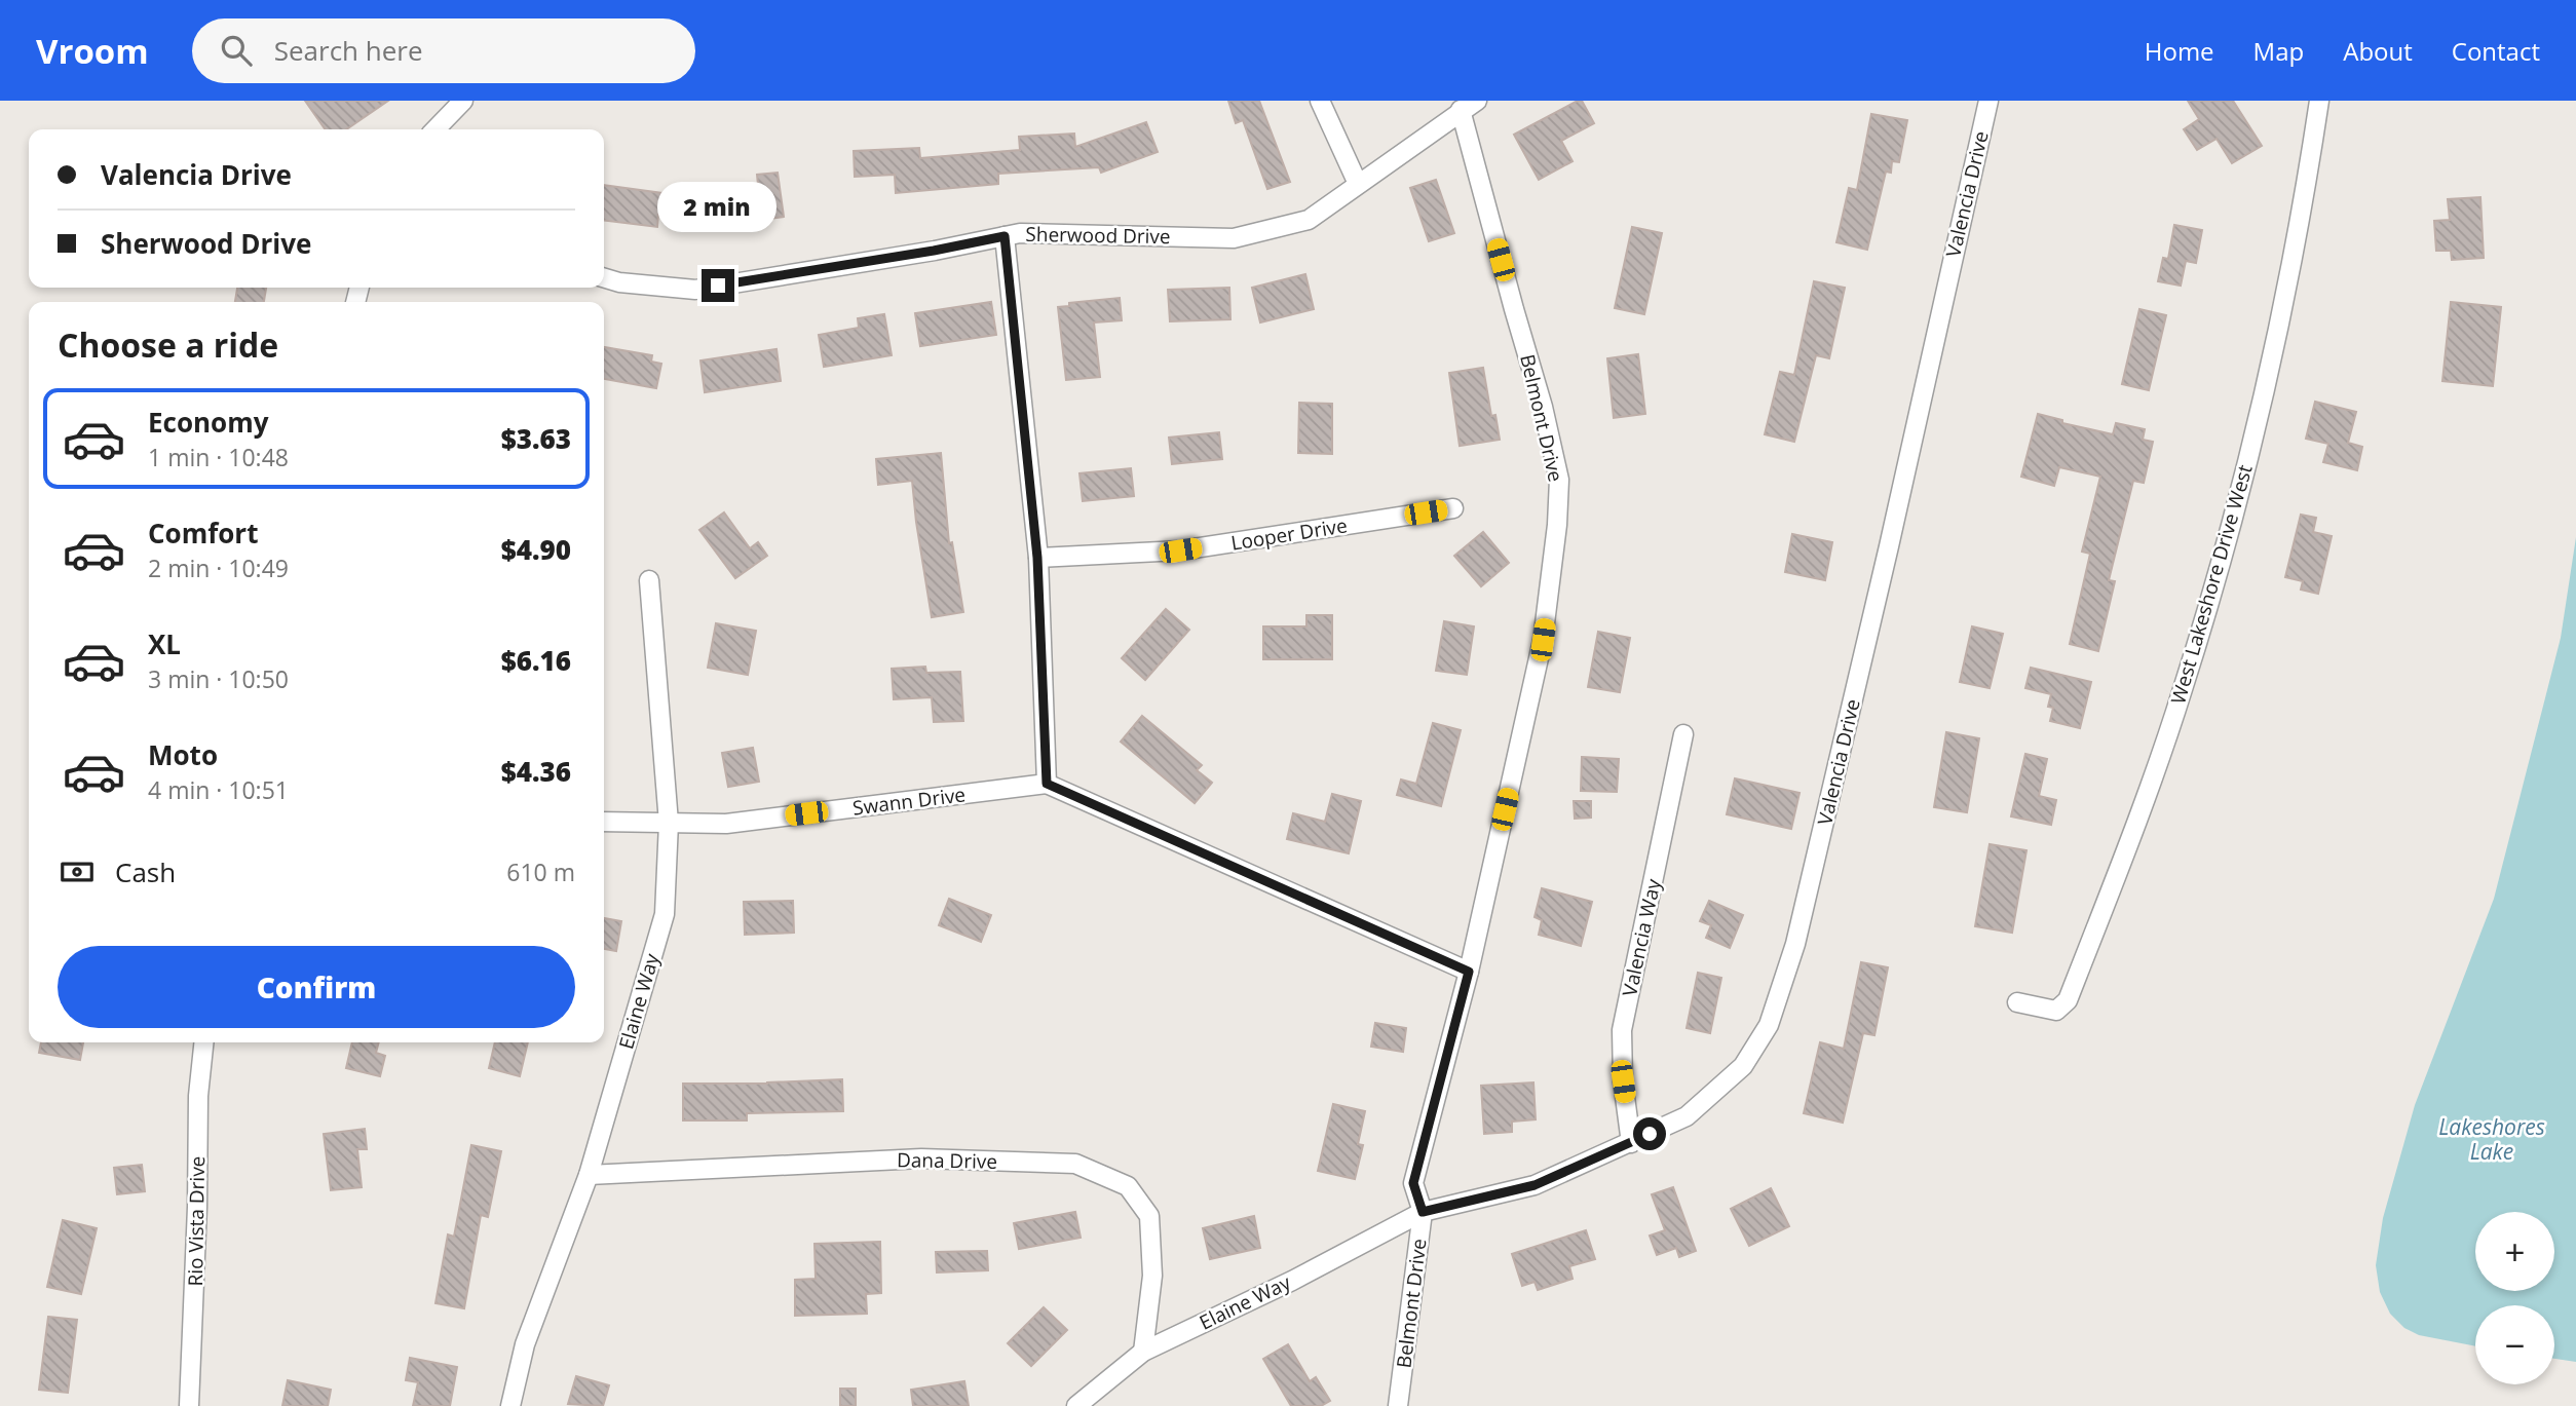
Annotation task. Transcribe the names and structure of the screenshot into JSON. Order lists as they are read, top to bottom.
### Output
{
  "streets": {
    "street": [
      "Valencia Drive",
      "Sherwood Drive",
      "Belmont Drive",
      "Looper Drive",
      "West Lakeshore Drive West",
      "Swann Drive",
      "Valencia Way",
      "Elaine Way",
      "Dana Drive",
      "Rio Vista Drive"
    ]
  },
  "crossings": [
    ["Valencia Drive", "Belmont Drive"],
    ["Valencia Drive", "Valencia Way"],
    ["Valencia Drive", "Elaine Way"],
    ["Sherwood Drive", "Belmont Drive"],
    ["Belmont Drive", "Elaine Way"],
    ["Swann Drive", "Elaine Way"],
    ["Elaine Way", "Dana Drive"]
  ],
  "water": ["Lakeshores Lake"],
  "page": {
    "header": "Vroom",
    "search": "Search here",
    "nav": [
      "Home",
      "Map",
      "About",
      "Contact"
    ],
    "banner": ["Valencia Drive", "Sherwood Drive"],
    "bubble": "2 min",
    "heading": "Choose a ride",
    "list": [
      {
        "name": "Economy",
        "note": "1 min · 10:48",
        "value": "$3.63"
      },
      {
        "name": "Comfort",
        "note": "2 min · 10:49",
        "value": "$4.90"
      },
      {
        "name": "XL",
        "note": "3 min · 10:50",
        "value": "$6.16"
      },
      {
        "name": "Moto",
        "note": "4 min · 10:51",
        "value": "$4.36"
      }
    ],
    "pay": ["Cash", "610 m"],
    "buttons": "Confirm",
    "map_buttons": ["+", "−"]
  }
}
